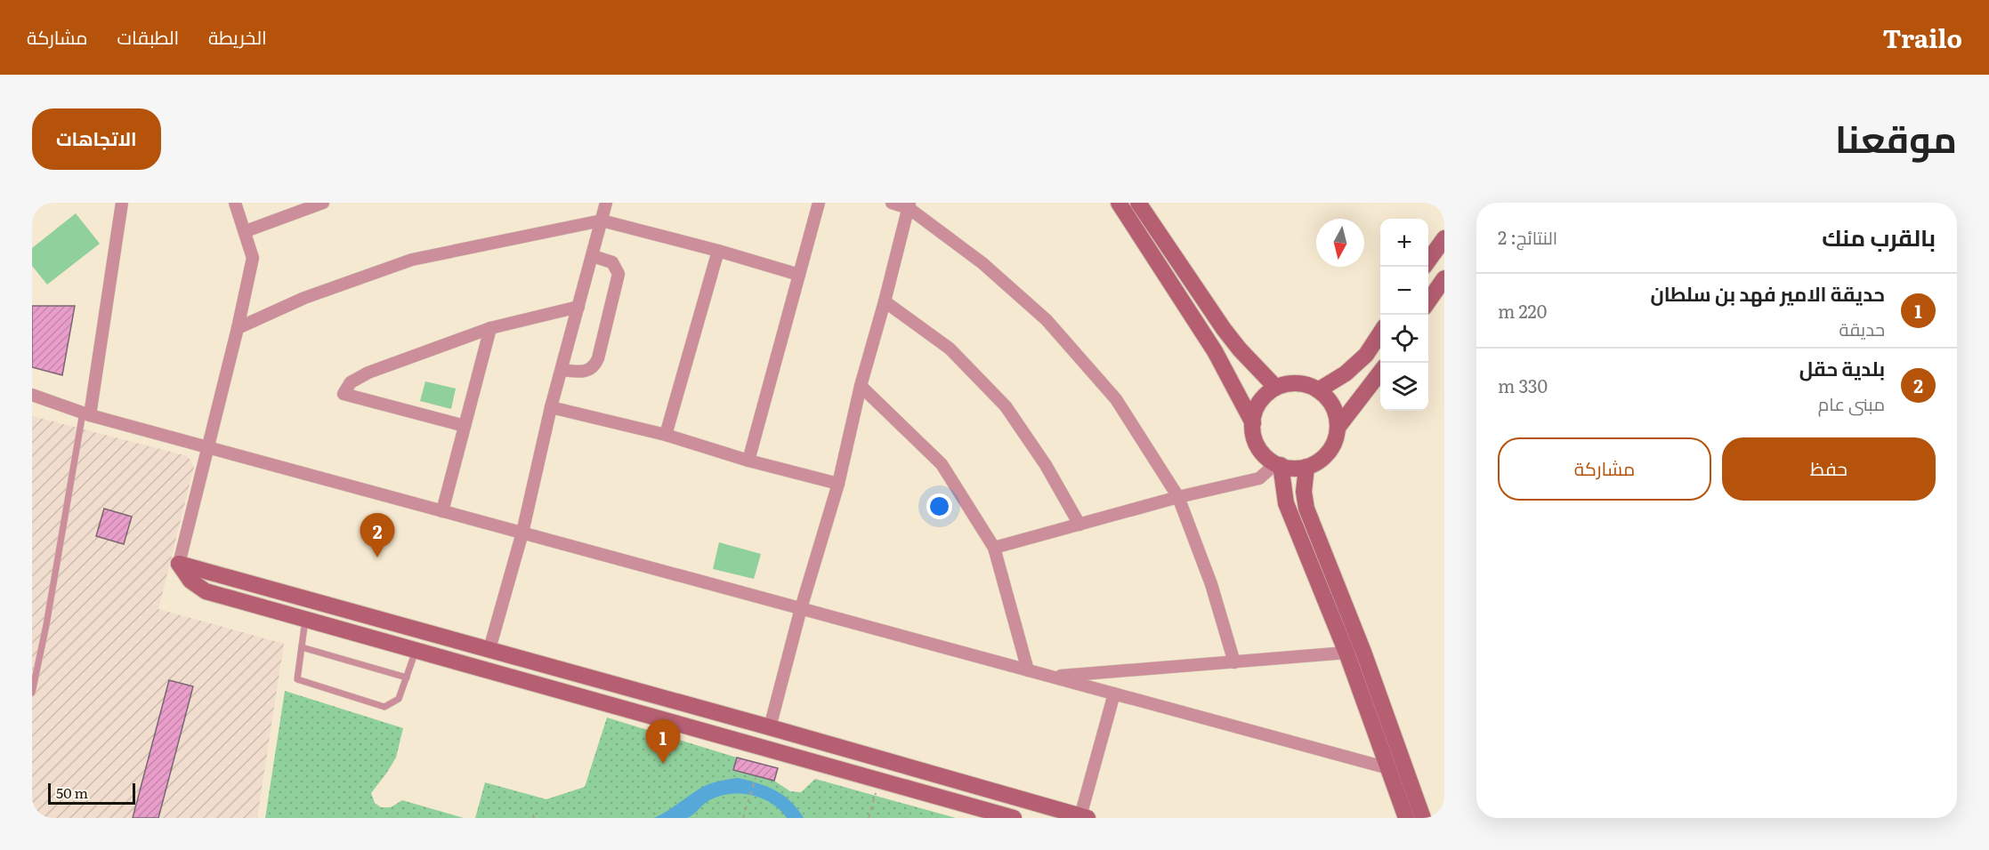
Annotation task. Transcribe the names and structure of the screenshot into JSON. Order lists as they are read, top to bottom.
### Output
{
  "scale_bar": "50 m",
  "north": "bottom",
  "page": {
    "header": "Trailo",
    "nav": ["الخريطة", "الطبقات", "مشاركة"],
    "title": "موقعنا",
    "buttons": [
      "الاتجاهات",
      ["حفظ", "مشاركة"]
    ],
    "heading": ["بالقرب منك", "النتائج: 2"],
    "map_buttons": ["+", "−"],
    "list": [
      {
        "mark": "1",
        "name": "حديقة الامير فهد بن سلطان",
        "note": "حديقة",
        "value": "220 m"
      },
      {
        "mark": "2",
        "name": "بلدية حقل",
        "note": "مبنى عام",
        "value": "330 m"
      }
    ],
    "pins": ["2", "1"],
    "scale": "50 m"
  }
}
